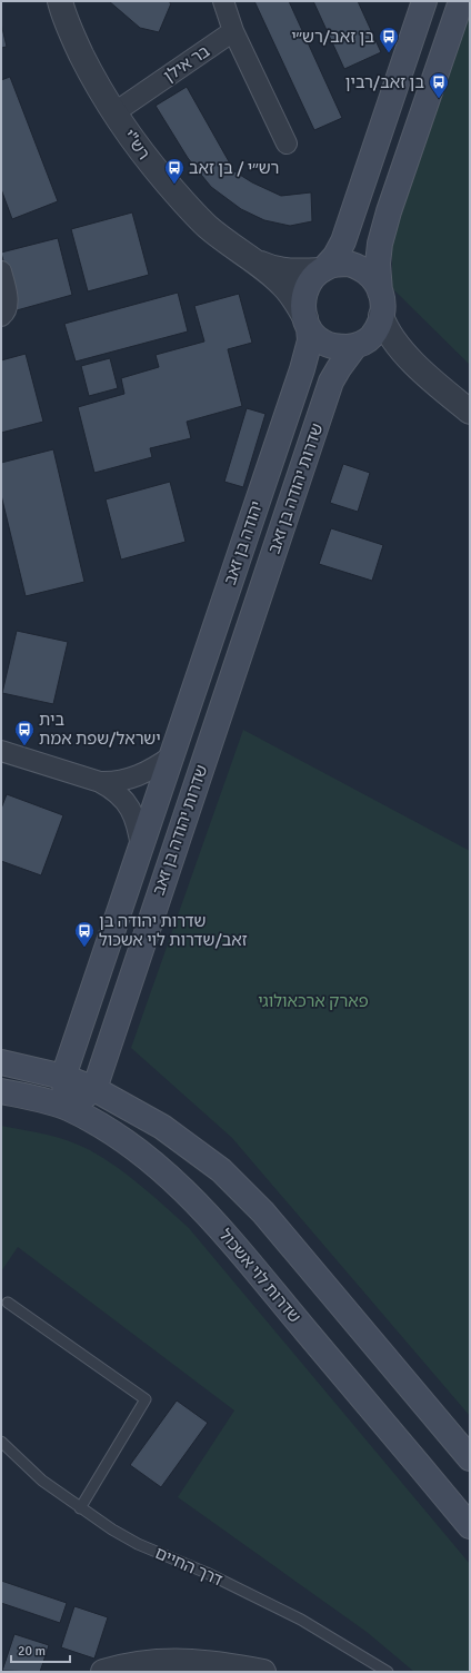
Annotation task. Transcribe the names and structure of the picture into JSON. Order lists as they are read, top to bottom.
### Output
{
  "streets": {
    "main road": ["שדרות יהודה בן זאב", "יהודה בן זאב", "שדרות לוי אשכול"],
    "street": ["בר אילן", "רש\"י"],
    "lane": ["דרך החיים"]
  },
  "crossings": [
    ["בר אילן", "רש\"י"],
    ["רש\"י", "שדרות יהודה בן זאב"],
    ["רש\"י", "יהודה בן זאב"],
    ["שדרות יהודה בן זאב", "יהודה בן זאב"],
    ["שדרות יהודה בן זאב", "שדרות לוי אשכול"]
  ],
  "parks": ["פארק ארכאולוגי"],
  "places": {
    "bus stop": [
      "בן זאב/רש״י",
      "בן זאב/רבין",
      "רש״י / בן זאב",
      "בית ישראל/שפת אמת",
      "שדרות יהודה בן זאב/שדרות לוי אשכול"
    ]
  },
  "scale_bar": "20 m"
}
